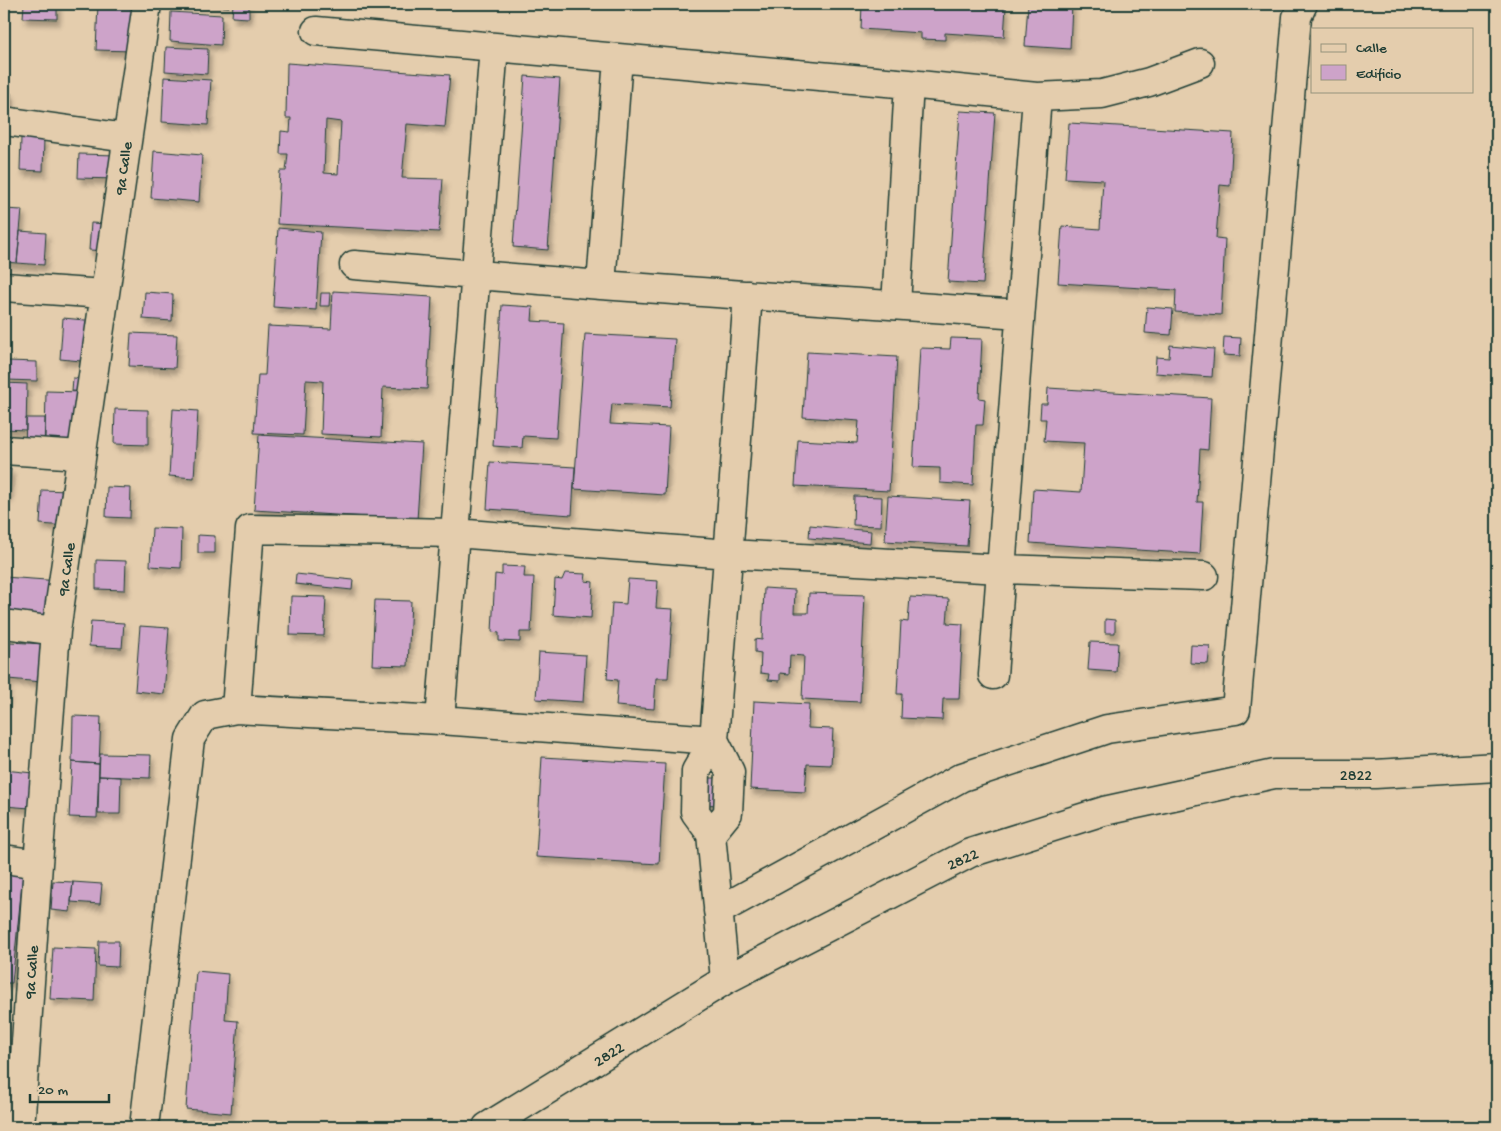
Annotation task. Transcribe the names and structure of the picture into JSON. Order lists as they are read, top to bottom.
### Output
{
  "streets": {
    "street": ["9a Calle", "2822"]
  },
  "legend": ["Calle", "Edificio"],
  "scale_bar": "20 m"
}
